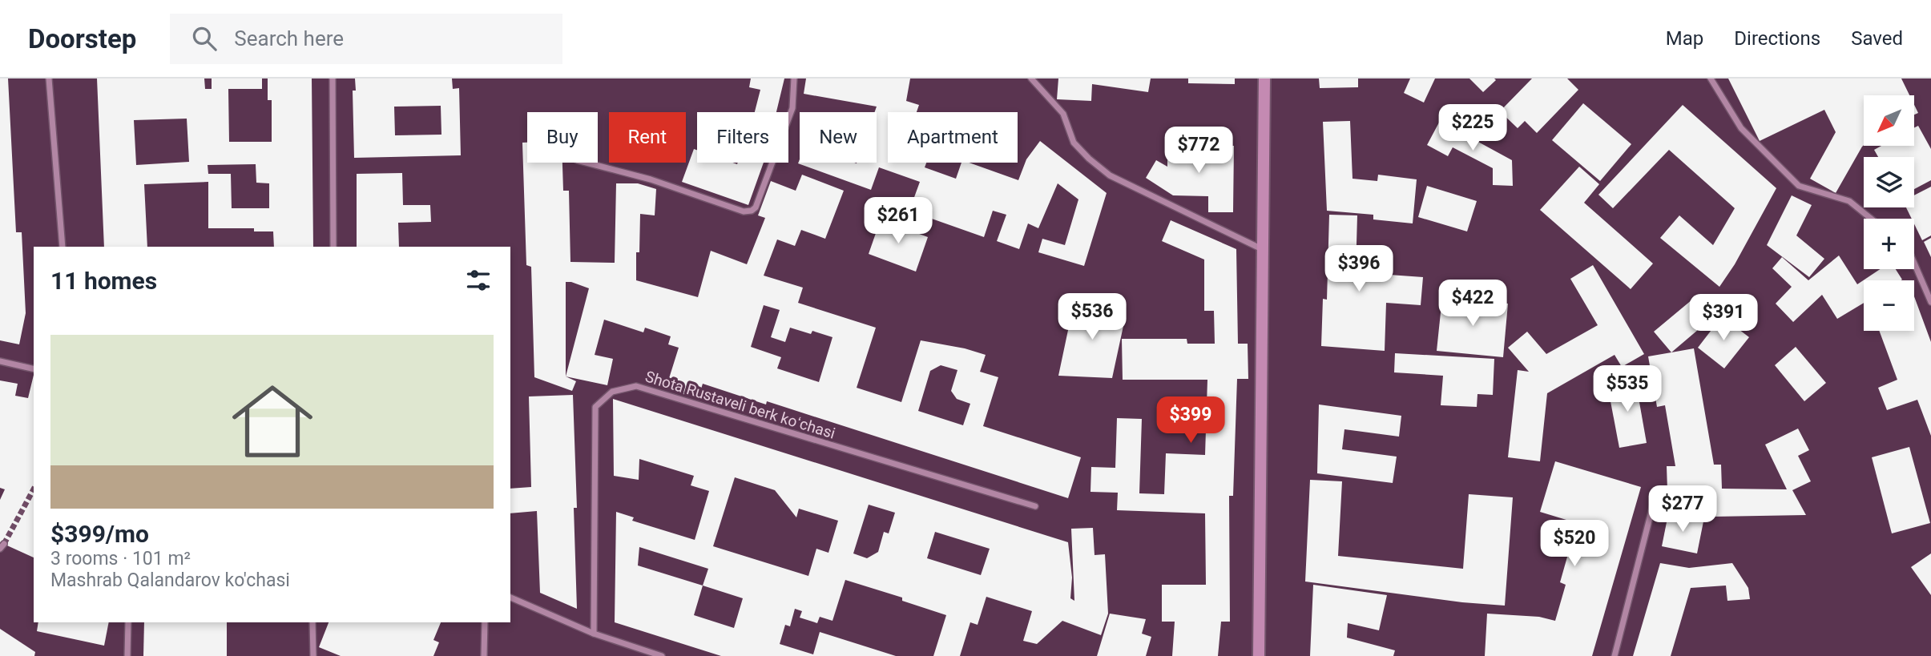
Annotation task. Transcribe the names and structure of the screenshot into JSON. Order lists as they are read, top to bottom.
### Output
{
  "streets": {
    "street": ["Shota Rustaveli berk koʻchasi"]
  },
  "north": "bottom left",
  "page": {
    "header": "Doorstep",
    "search": "Search here",
    "nav": ["Map", "Directions", "Saved"],
    "map_buttons": ["+", "−"],
    "price": [
      "$225",
      "$772",
      "$261",
      "$396",
      "$422",
      "$536",
      "$391",
      "$535",
      "$399",
      "$277",
      "$520"
    ],
    "chip": [
      "Buy",
      "Rent",
      "Filters",
      "New",
      "Apartment"
    ],
    "heading": "11 homes",
    "list": [
      {
        "name": "$399/mo",
        "note": "3 rooms · 101 m² · Mashrab Qalandarov ko'chasi"
      }
    ]
  }
}
